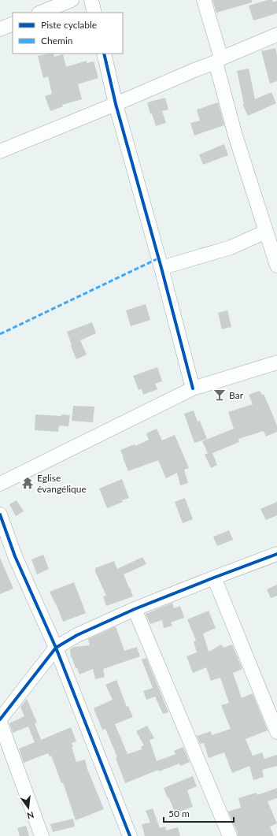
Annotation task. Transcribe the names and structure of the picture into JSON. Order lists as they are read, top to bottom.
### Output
{
  "places": {
    "bar": ["Bar"],
    "temple": ["Eglise évangélique"]
  },
  "legend": ["Piste cyclable", "Chemin"],
  "scale_bar": "50 m",
  "north": "bottom"
}
